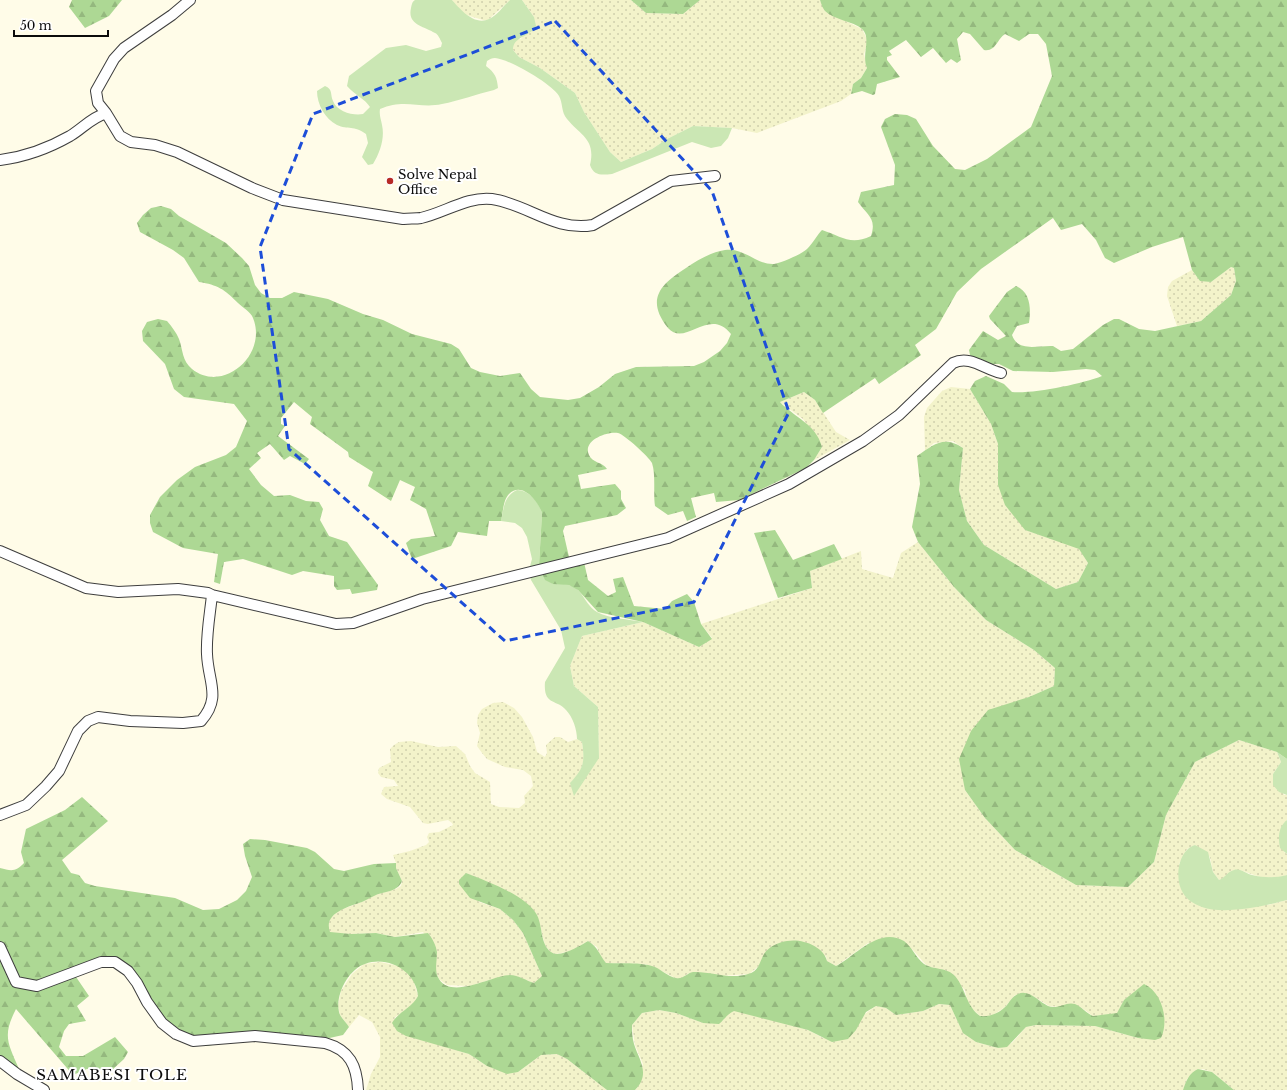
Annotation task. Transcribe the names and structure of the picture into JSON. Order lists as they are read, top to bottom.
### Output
{
  "districts": ["SAMABESI TOLE"],
  "places": ["Solve Nepal Office"],
  "scale_bar": "50 m"
}
